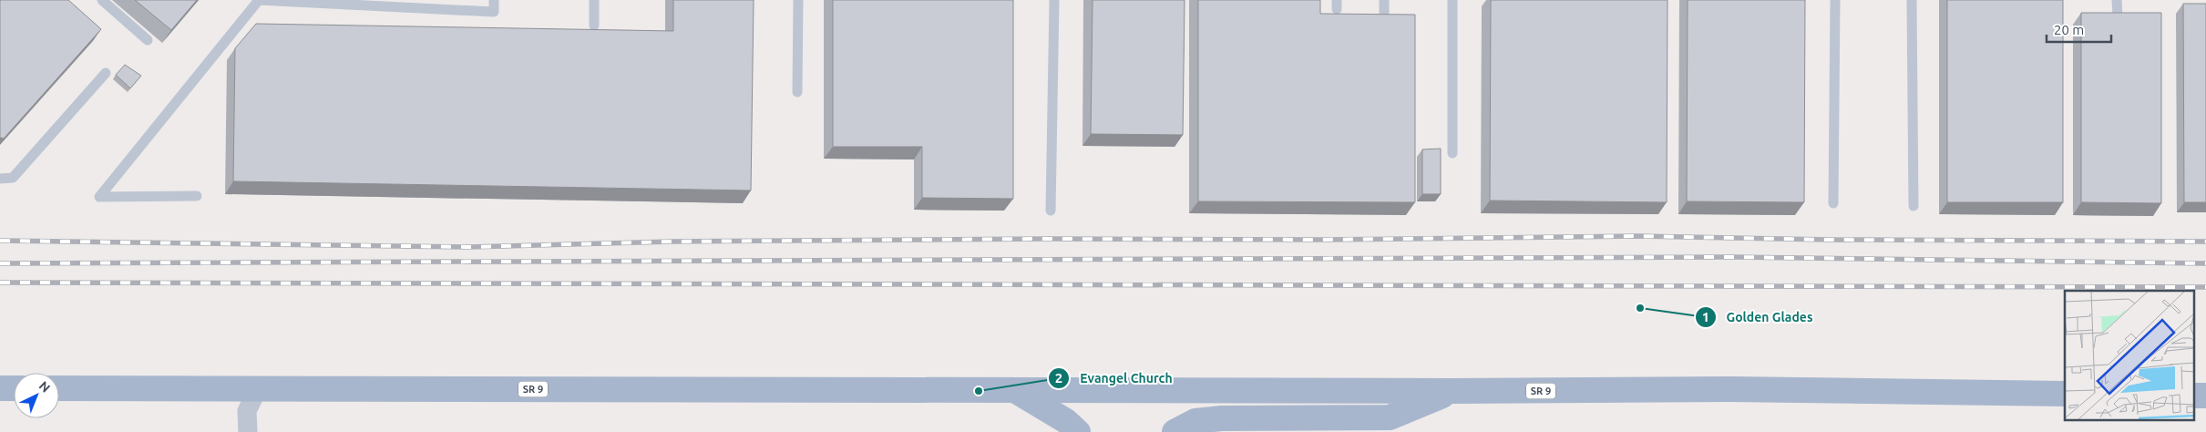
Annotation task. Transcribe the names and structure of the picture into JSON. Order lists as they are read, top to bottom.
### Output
{
  "streets": {
    "main road": ["SR 9"]
  },
  "places": ["Golden Glades", "Evangel Church"],
  "scale_bar": "20 m",
  "north": "top right"
}
